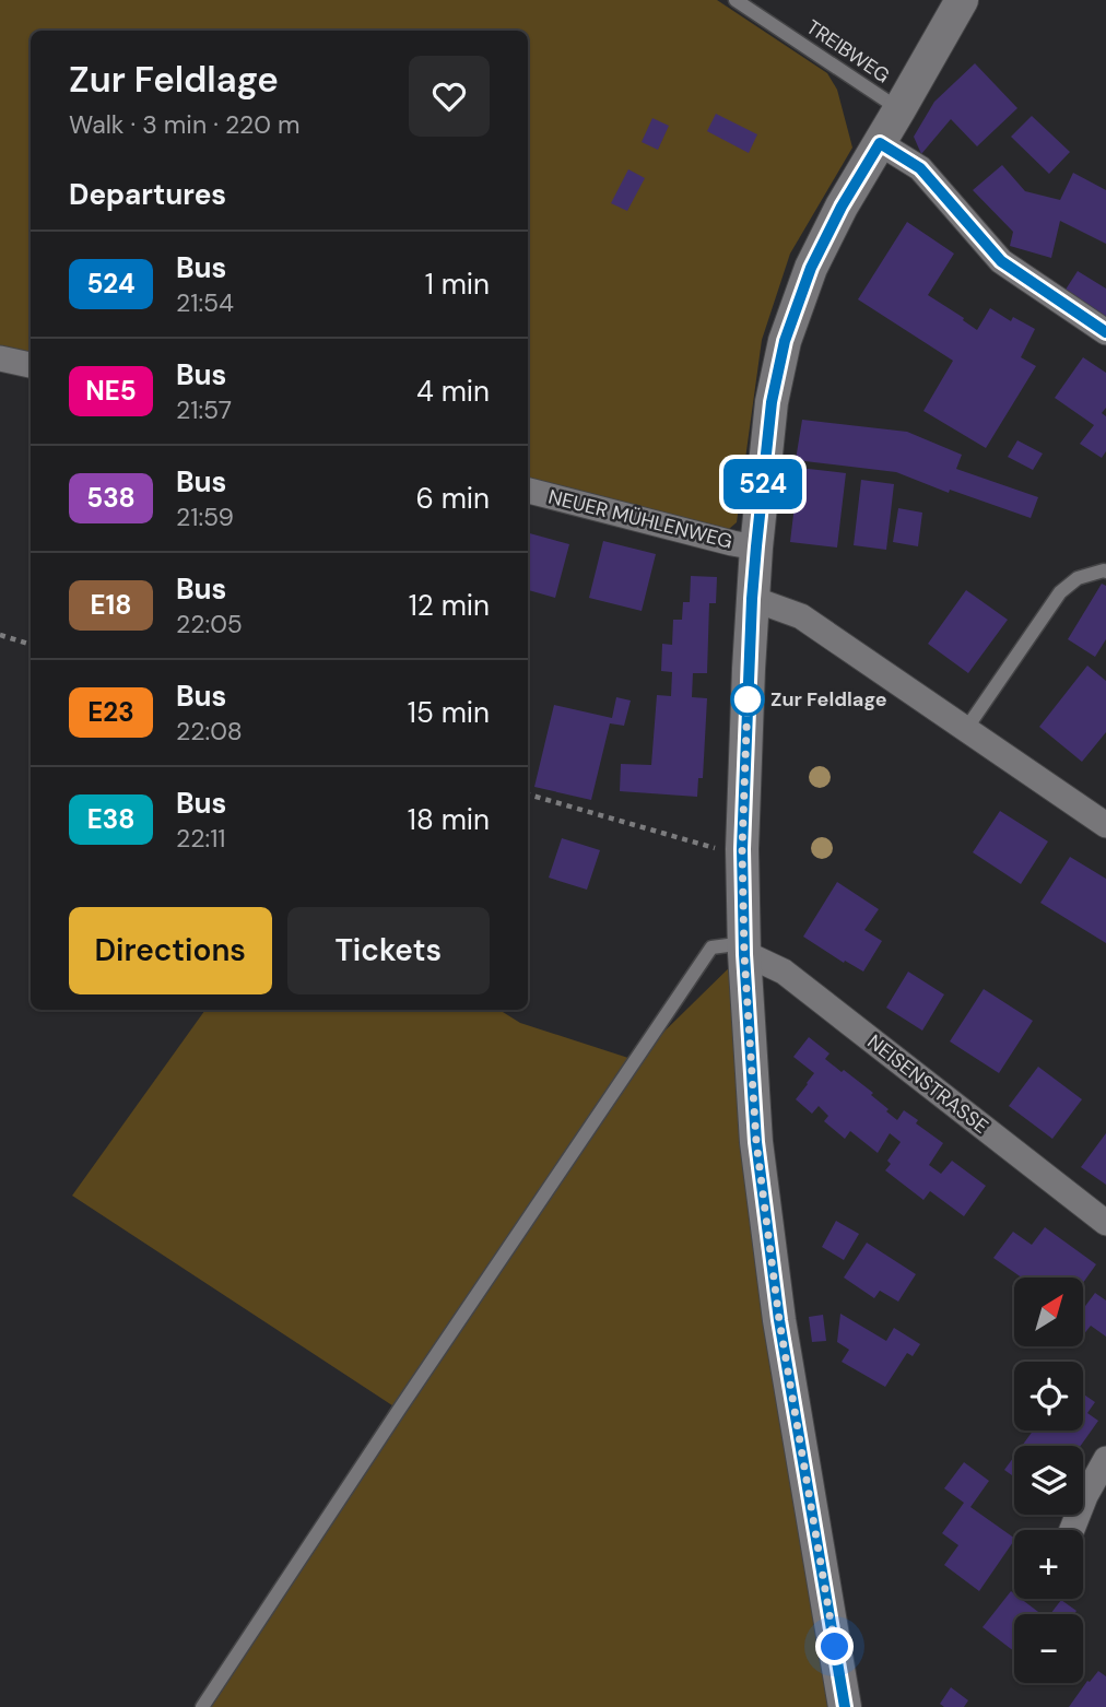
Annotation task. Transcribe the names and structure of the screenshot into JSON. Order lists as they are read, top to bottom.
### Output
{
  "streets": {
    "street": ["NEUER MÜHLENWEG", "NEISENSTRASSE"],
    "lane": ["TREIBWEG"]
  },
  "places": ["Zur Feldlage"],
  "lines": ["bus line 524"],
  "north": "top right",
  "page": {
    "on_map": "524",
    "heading": [
      ["Zur Feldlage", "Walk · 3 min · 220 m"],
      "Departures"
    ],
    "list": [
      {
        "mark": "524",
        "name": "Bus",
        "note": "21:54",
        "value": "1 min"
      },
      {
        "mark": "NE5",
        "name": "Bus",
        "note": "21:57",
        "value": "4 min"
      },
      {
        "mark": "538",
        "name": "Bus",
        "note": "21:59",
        "value": "6 min"
      },
      {
        "mark": "E18",
        "name": "Bus",
        "note": "22:05",
        "value": "12 min"
      },
      {
        "mark": "E23",
        "name": "Bus",
        "note": "22:08",
        "value": "15 min"
      },
      {
        "mark": "E38",
        "name": "Bus",
        "note": "22:11",
        "value": "18 min"
      }
    ],
    "buttons": ["Directions", "Tickets"],
    "map_buttons": ["+", "−"]
  }
}
